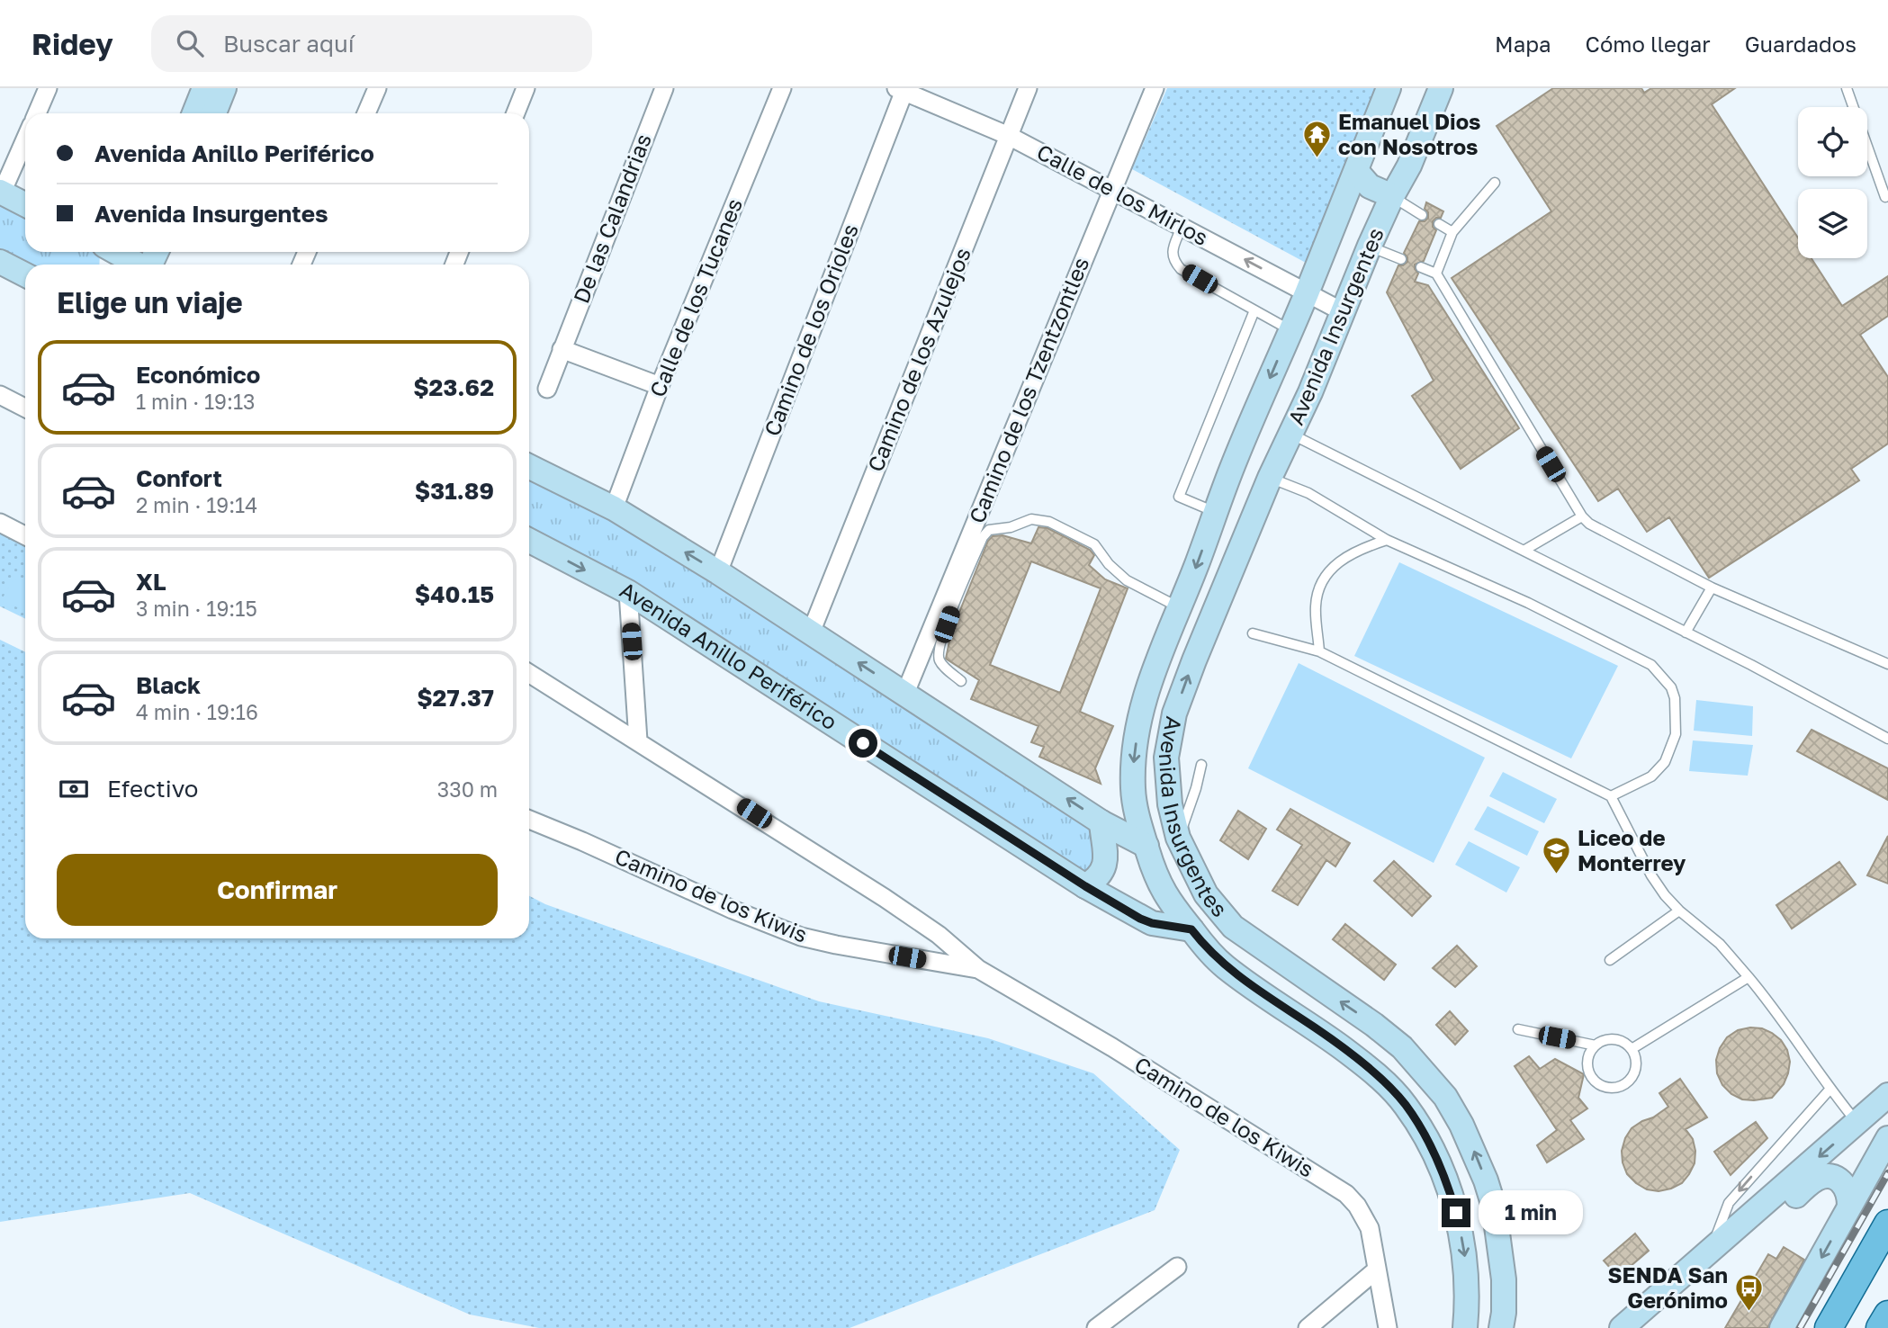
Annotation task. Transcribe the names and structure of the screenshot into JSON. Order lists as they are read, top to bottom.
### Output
{
  "streets": {
    "main road": ["Avenida Insurgentes", "Avenida Anillo Periférico"],
    "street": [
      "Calle de los Mirlos",
      "De las Calandrias",
      "Calle de los Tucanes",
      "Camino de los Orioles",
      "Camino de los Azulejos",
      "Camino de los Tzentzontles",
      "Camino de los Kiwis"
    ]
  },
  "crossings": [
    ["Calle de los Mirlos", "Avenida Insurgentes"],
    ["Calle de los Mirlos", "Camino de los Orioles"],
    ["Calle de los Mirlos", "Camino de los Azulejos"],
    ["Calle de los Mirlos", "Camino de los Tzentzontles"],
    ["Avenida Insurgentes", "Avenida Anillo Periférico"]
  ],
  "places": {
    "temple": ["Emanuel Dios con Nosotros"],
    "school or university": ["Liceo de Monterrey"],
    "bus stop": ["SENDA San Gerónimo"]
  },
  "page": {
    "header": "Ridey",
    "search": "Buscar aquí",
    "nav": ["Mapa", "Cómo llegar", "Guardados"],
    "banner": ["Avenida Anillo Periférico", "Avenida Insurgentes"],
    "heading": "Elige un viaje",
    "list": [
      {
        "name": "Económico",
        "note": "1 min · 19:13",
        "value": "$23.62"
      },
      {
        "name": "Confort",
        "note": "2 min · 19:14",
        "value": "$31.89"
      },
      {
        "name": "XL",
        "note": "3 min · 19:15",
        "value": "$40.15"
      },
      {
        "name": "Black",
        "note": "4 min · 19:16",
        "value": "$27.37"
      }
    ],
    "pay": ["Efectivo", "330 m"],
    "buttons": "Confirmar",
    "bubble": "1 min"
  }
}
